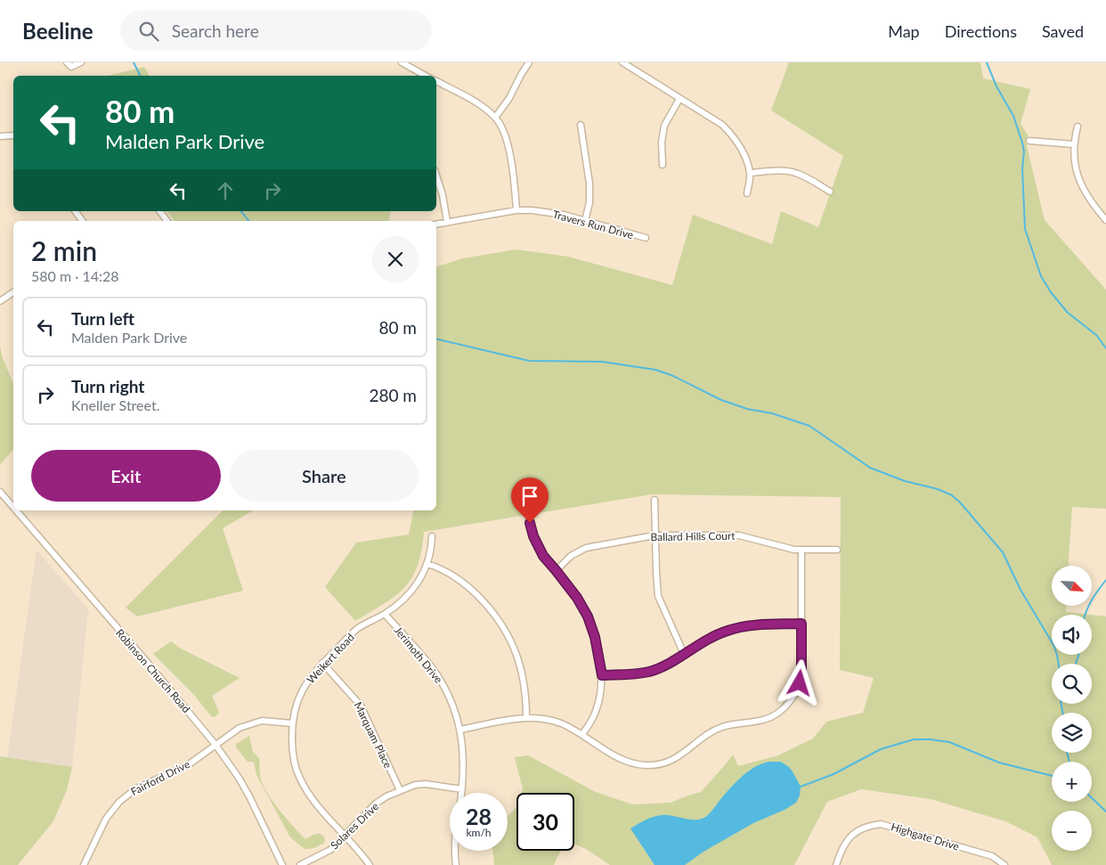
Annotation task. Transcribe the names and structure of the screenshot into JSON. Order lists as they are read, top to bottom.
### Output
{
  "streets": {
    "street": [
      "Travers Run Drive",
      "Ballard Hills Court",
      "Jerimoth Drive",
      "Weikert Road",
      "Robinson Church Road",
      "Marquam Place",
      "Fairford Drive",
      "Solares Drive",
      "Highgate Drive"
    ]
  },
  "crossings": [
    ["Jerimoth Drive", "Weikert Road"],
    ["Jerimoth Drive", "Solares Drive"],
    ["Weikert Road", "Marquam Place"],
    ["Weikert Road", "Fairford Drive"],
    ["Weikert Road", "Solares Drive"],
    ["Robinson Church Road", "Fairford Drive"],
    ["Marquam Place", "Solares Drive"]
  ],
  "north": "bottom right",
  "page": {
    "header": "Beeline",
    "search": "Search here",
    "nav": ["Map", "Directions", "Saved"],
    "turn": ["80 m", "Malden Park Drive"],
    "heading": ["2 min", "580 m · 14:28"],
    "list": [
      {
        "name": "Turn left",
        "note": "Malden Park Drive",
        "value": "80 m"
      },
      {
        "name": "Turn right",
        "note": "Kneller Street.",
        "value": "280 m"
      }
    ],
    "buttons": ["Exit", "Share"],
    "map_buttons": ["+", "−"],
    "speed": "28 km/h",
    "limit": "30"
  }
}
